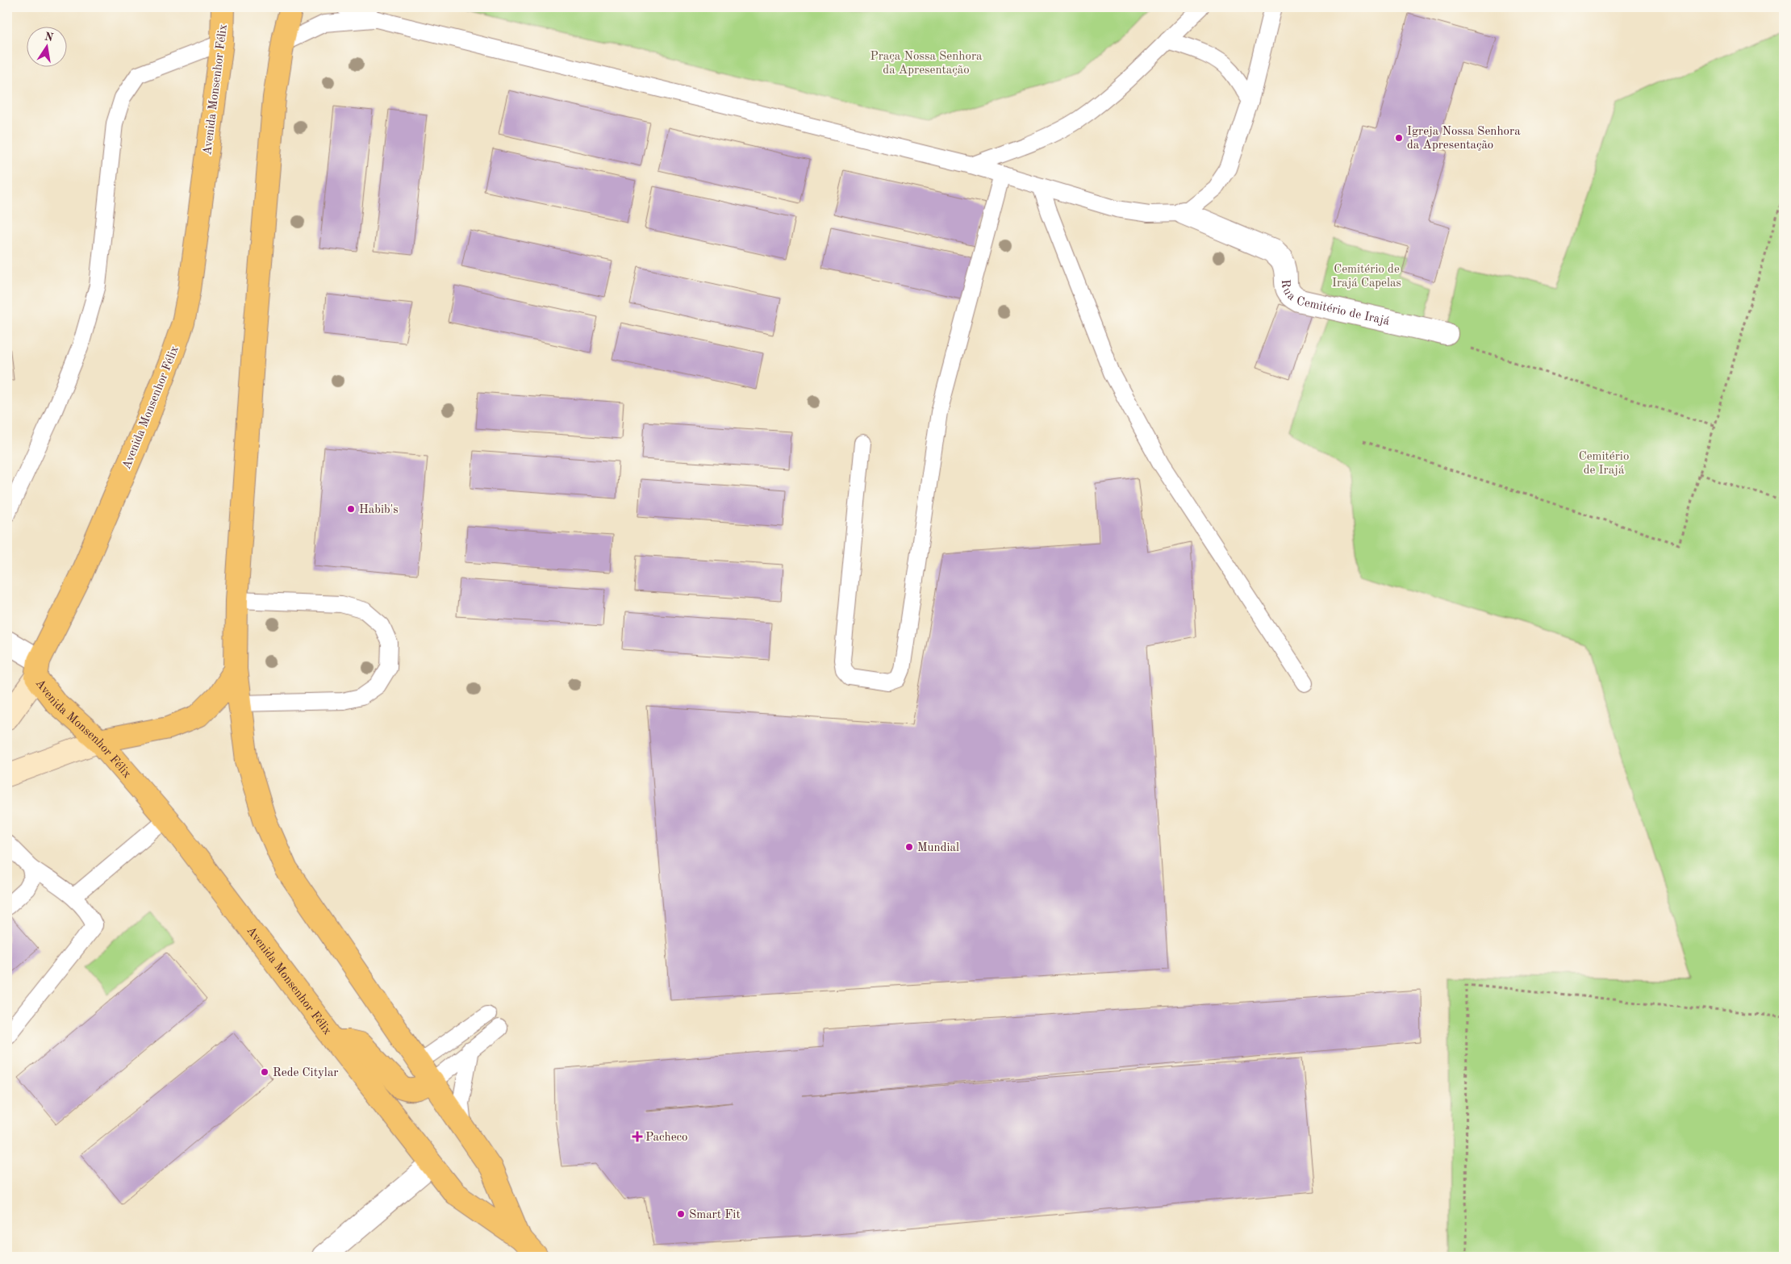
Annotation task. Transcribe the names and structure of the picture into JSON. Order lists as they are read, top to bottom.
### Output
{
  "streets": {
    "main road": ["Avenida Monsenhor Félix"],
    "street": ["Rua Cemitério de Irajá"]
  },
  "parks": ["Praça Nossa Senhora da Apresentação", "Cemitério de Irajá Capelas", "Cemitério de Irajá"],
  "places": {
    "other": [
      "Igreja Nossa Senhora da Apresentação",
      "Habib's",
      "Mundial",
      "Rede Citylar",
      "Smart Fit"
    ],
    "health": ["Pacheco"]
  },
  "north": "top"
}
